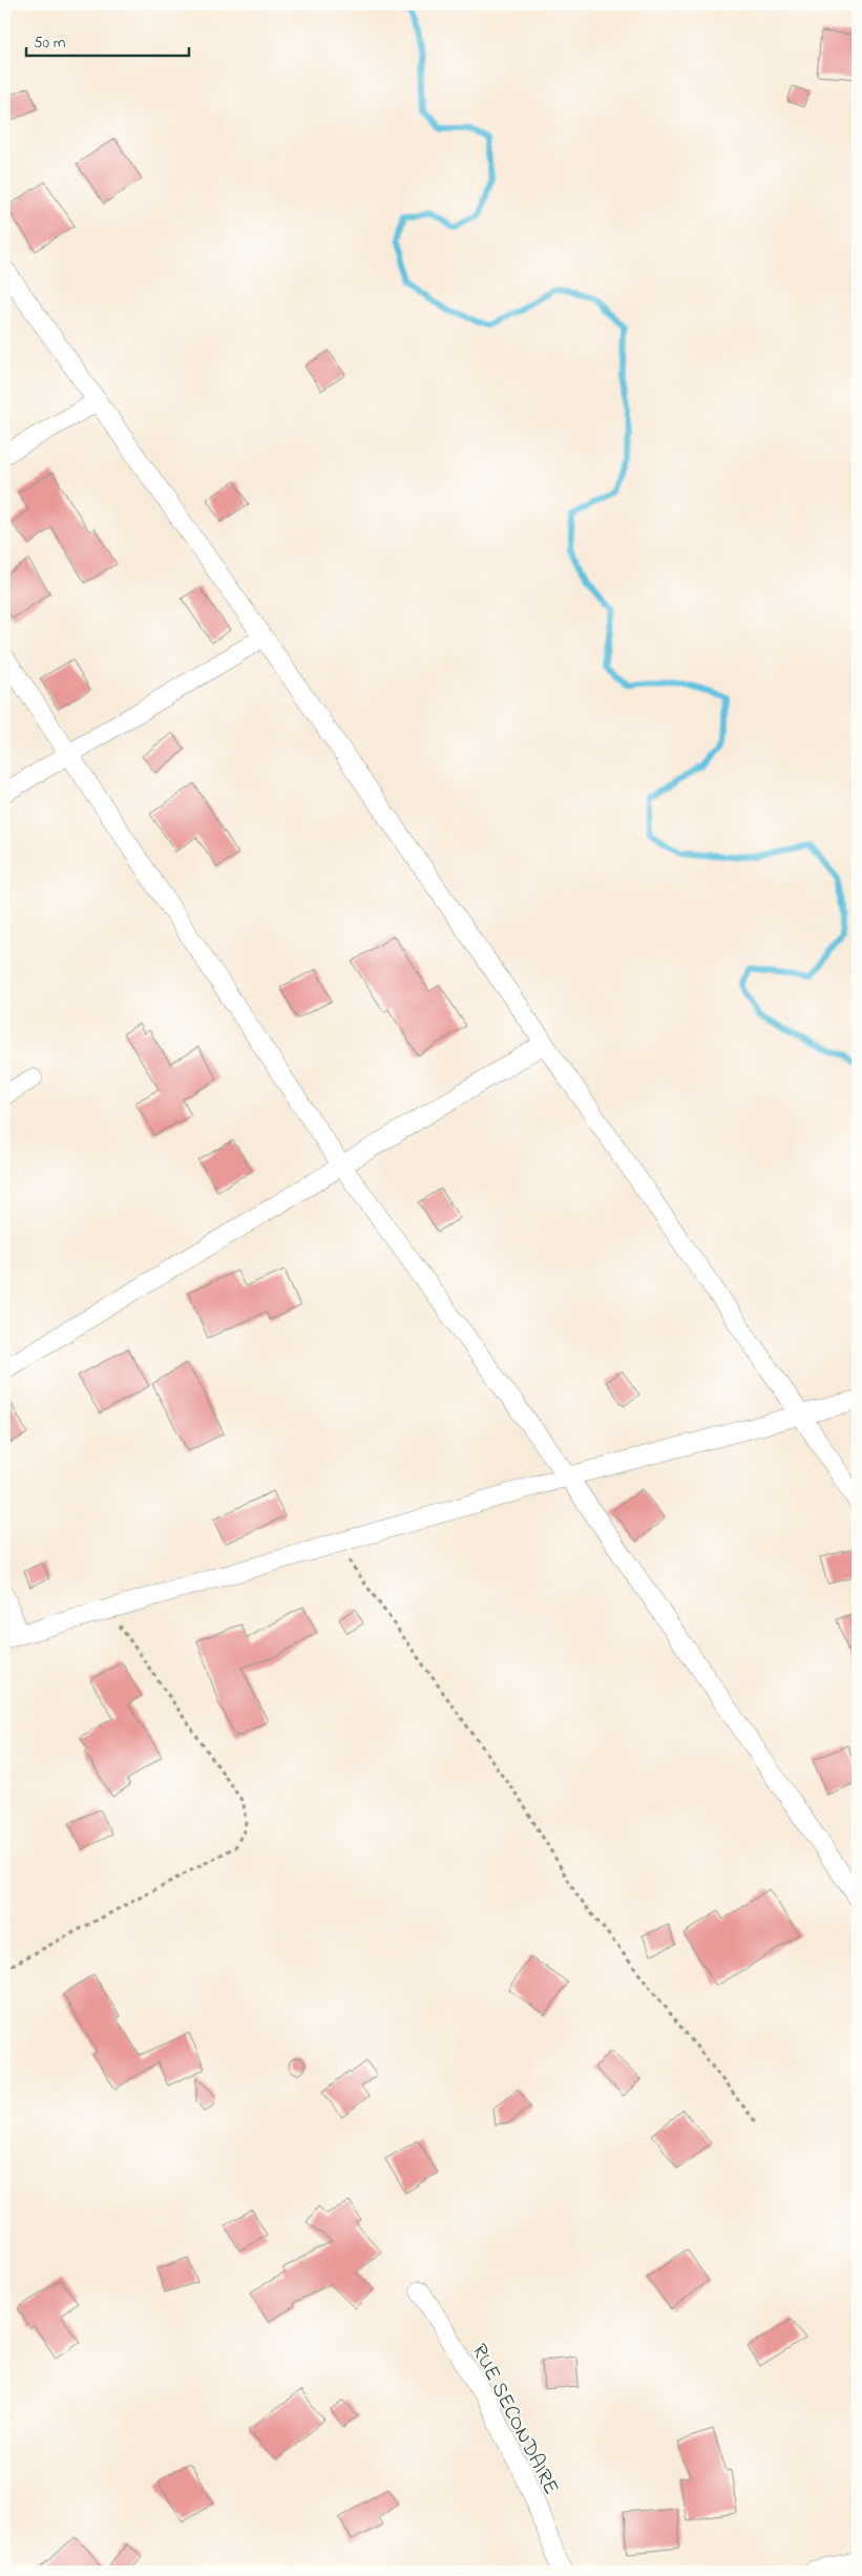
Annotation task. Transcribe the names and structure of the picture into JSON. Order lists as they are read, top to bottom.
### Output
{
  "streets": {
    "street": ["RUE SECONDAIRE"]
  },
  "scale_bar": "50 m"
}
